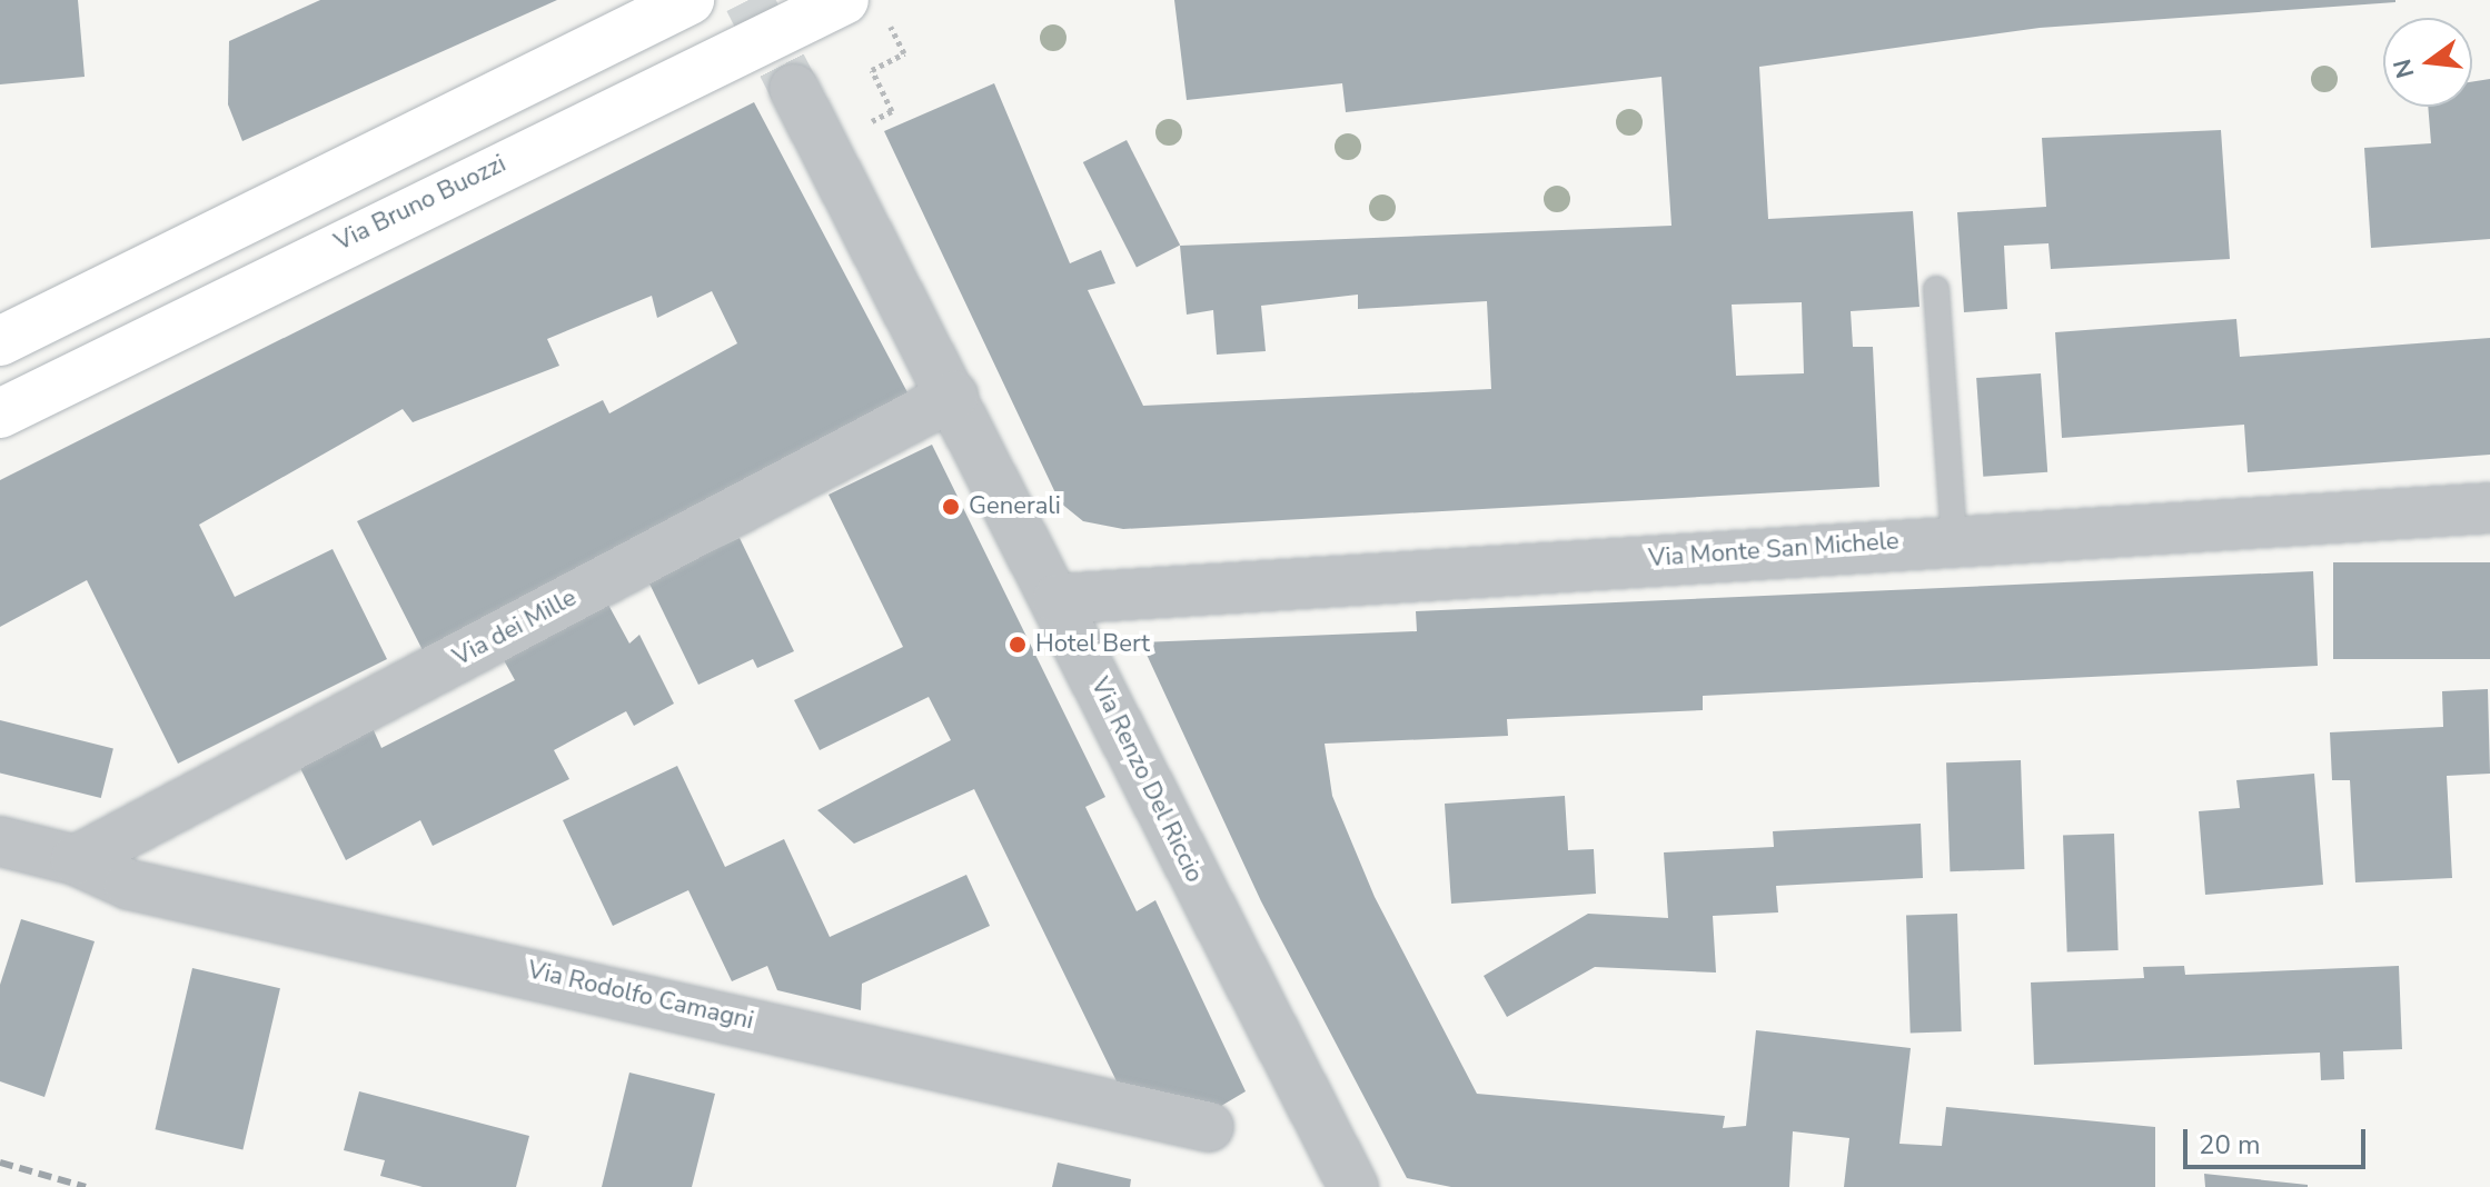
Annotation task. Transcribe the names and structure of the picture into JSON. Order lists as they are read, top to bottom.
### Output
{
  "streets": {
    "main road": ["Via Bruno Buozzi"],
    "street": [
      "Via Monte San Michele",
      "Via dei Mille",
      "Via Renzo Del Riccio",
      "Via Rodolfo Camagni"
    ]
  },
  "crossings": [
    ["Via Monte San Michele", "Via Renzo Del Riccio"],
    ["Via dei Mille", "Via Renzo Del Riccio"],
    ["Via dei Mille", "Via Rodolfo Camagni"]
  ],
  "places": ["Generali", "Hotel Bert"],
  "scale_bar": "20 m",
  "north": "left"
}
